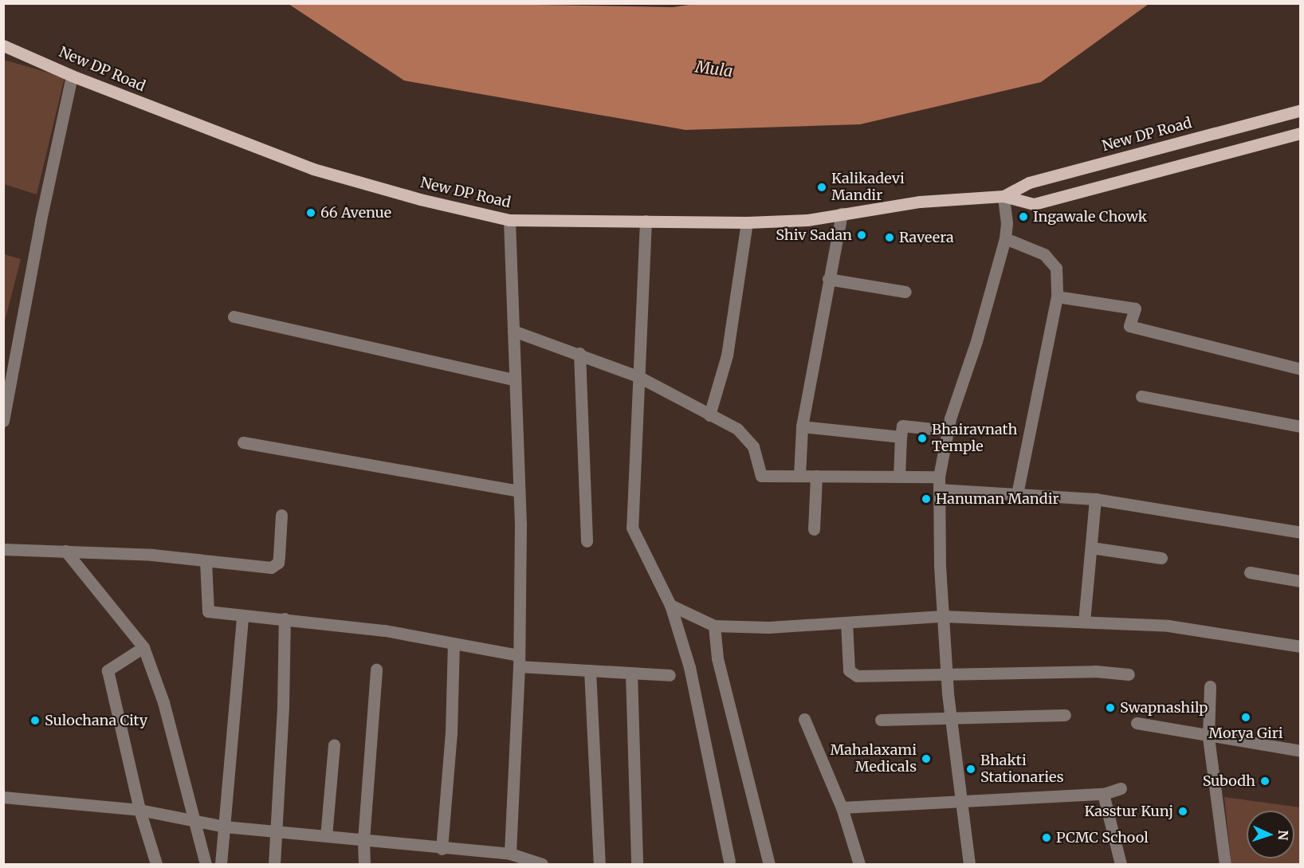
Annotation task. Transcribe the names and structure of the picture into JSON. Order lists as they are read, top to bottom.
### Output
{
  "streets": {
    "main road": ["New DP Road"]
  },
  "water": ["Mula"],
  "places": [
    "Kalikadevi Mandir",
    "66 Avenue",
    "Ingawale Chowk",
    "Shiv Sadan",
    "Raveera",
    "Bhairavnath Temple",
    "Hanuman Mandir",
    "Swapnashilp",
    "Morya Giri",
    "Sulochana City",
    "Mahalaxami Medicals",
    "Bhakti Stationaries",
    "Subodh",
    "Kasstur Kunj",
    "PCMC School"
  ],
  "north": "right"
}
